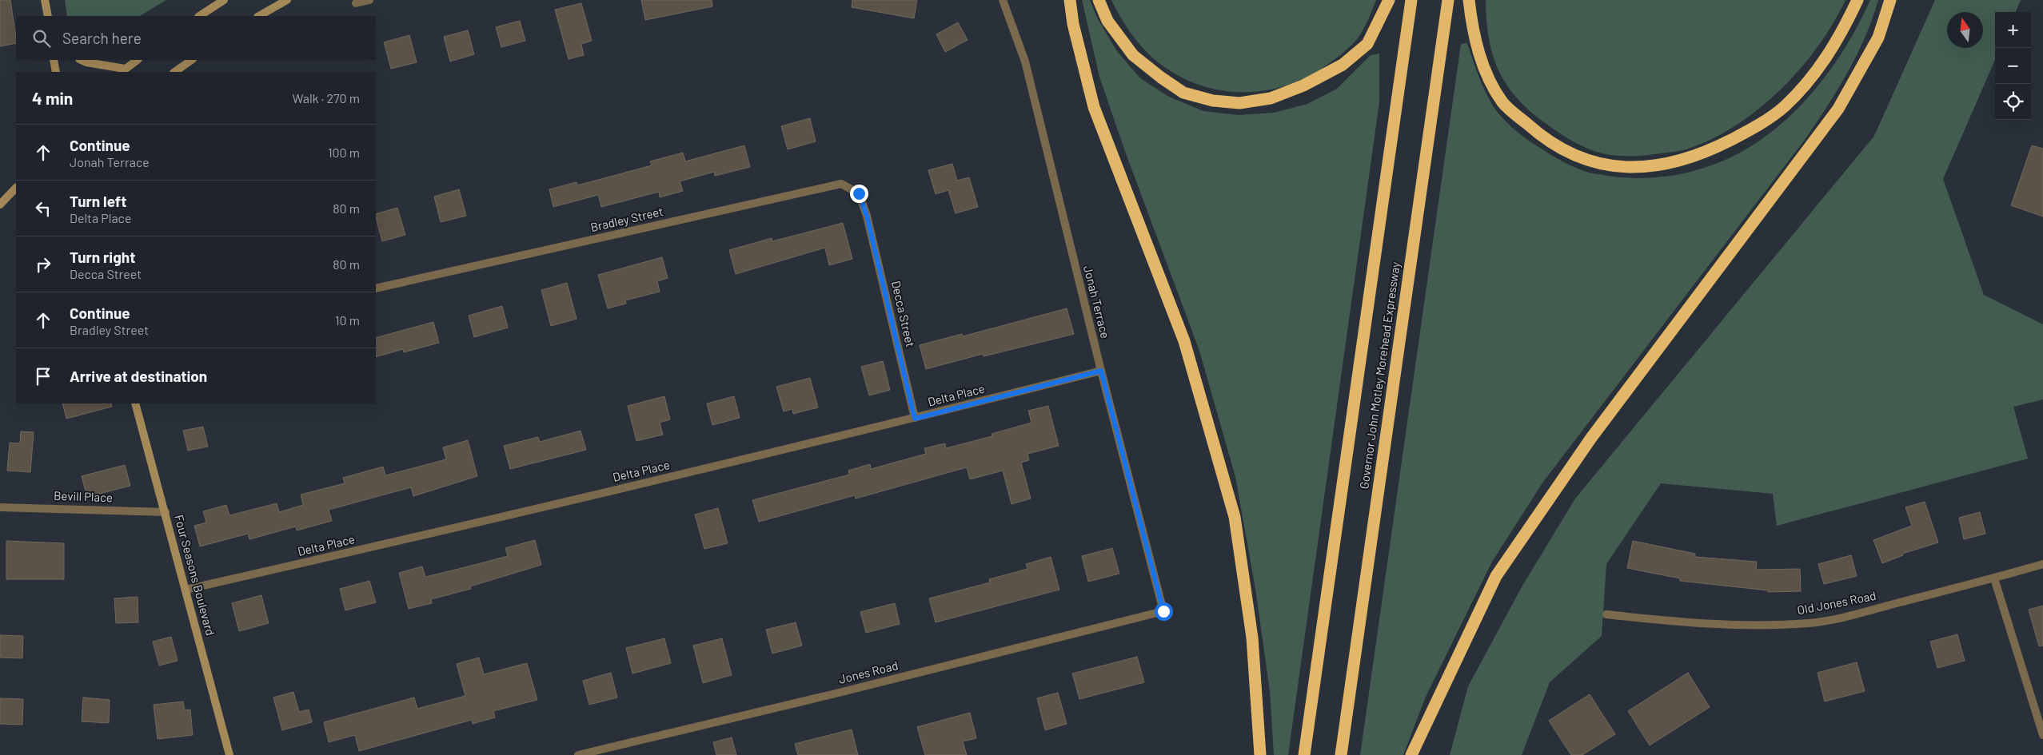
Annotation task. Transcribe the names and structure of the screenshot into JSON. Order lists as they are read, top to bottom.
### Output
{
  "streets": {
    "highway": ["Governor John Motley Morehead Expressway"],
    "street": [
      "Bradley Street",
      "Jonah Terrace",
      "Decca Street",
      "Delta Place",
      "Bevill Place",
      "Four Seasons Boulevard",
      "Old Jones Road",
      "Jones Road"
    ]
  },
  "crossings": [
    ["Bradley Street", "Decca Street"],
    ["Jonah Terrace", "Delta Place"],
    ["Jonah Terrace", "Jones Road"],
    ["Decca Street", "Delta Place"],
    ["Delta Place", "Four Seasons Boulevard"],
    ["Bevill Place", "Four Seasons Boulevard"]
  ],
  "north": "top",
  "page": {
    "map_buttons": ["+", "−"],
    "search": "Search here",
    "heading": ["4 min", "Walk · 270 m"],
    "list": [
      ["Continue", "Jonah Terrace", "100 m"],
      ["Turn left", "Delta Place", "80 m"],
      ["Turn right", "Decca Street", "80 m"],
      ["Continue", "Bradley Street", "10 m"],
      "Arrive at destination"
    ]
  }
}
